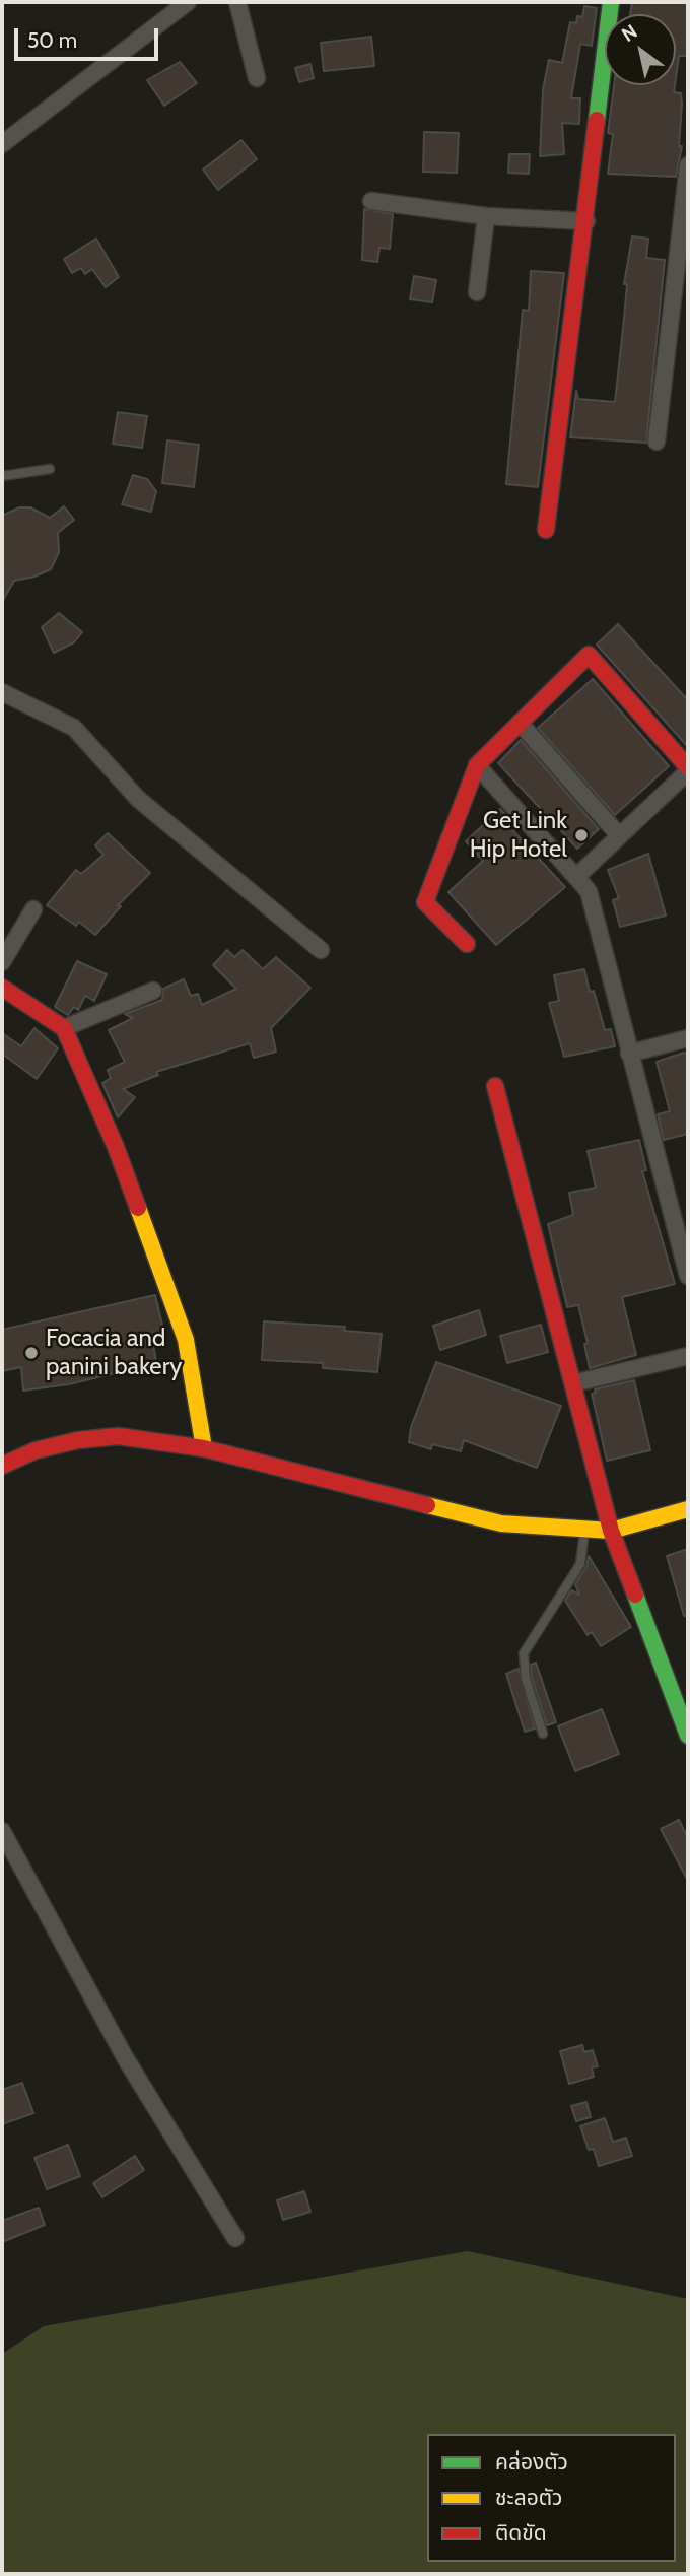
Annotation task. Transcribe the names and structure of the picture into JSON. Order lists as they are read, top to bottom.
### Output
{
  "places": ["Get Link Hip Hotel", "Focacia and panini bakery"],
  "legend": ["คล่องตัว", "ชะลอตัว", "ติดขัด"],
  "scale_bar": "50 m",
  "north": "top left"
}
